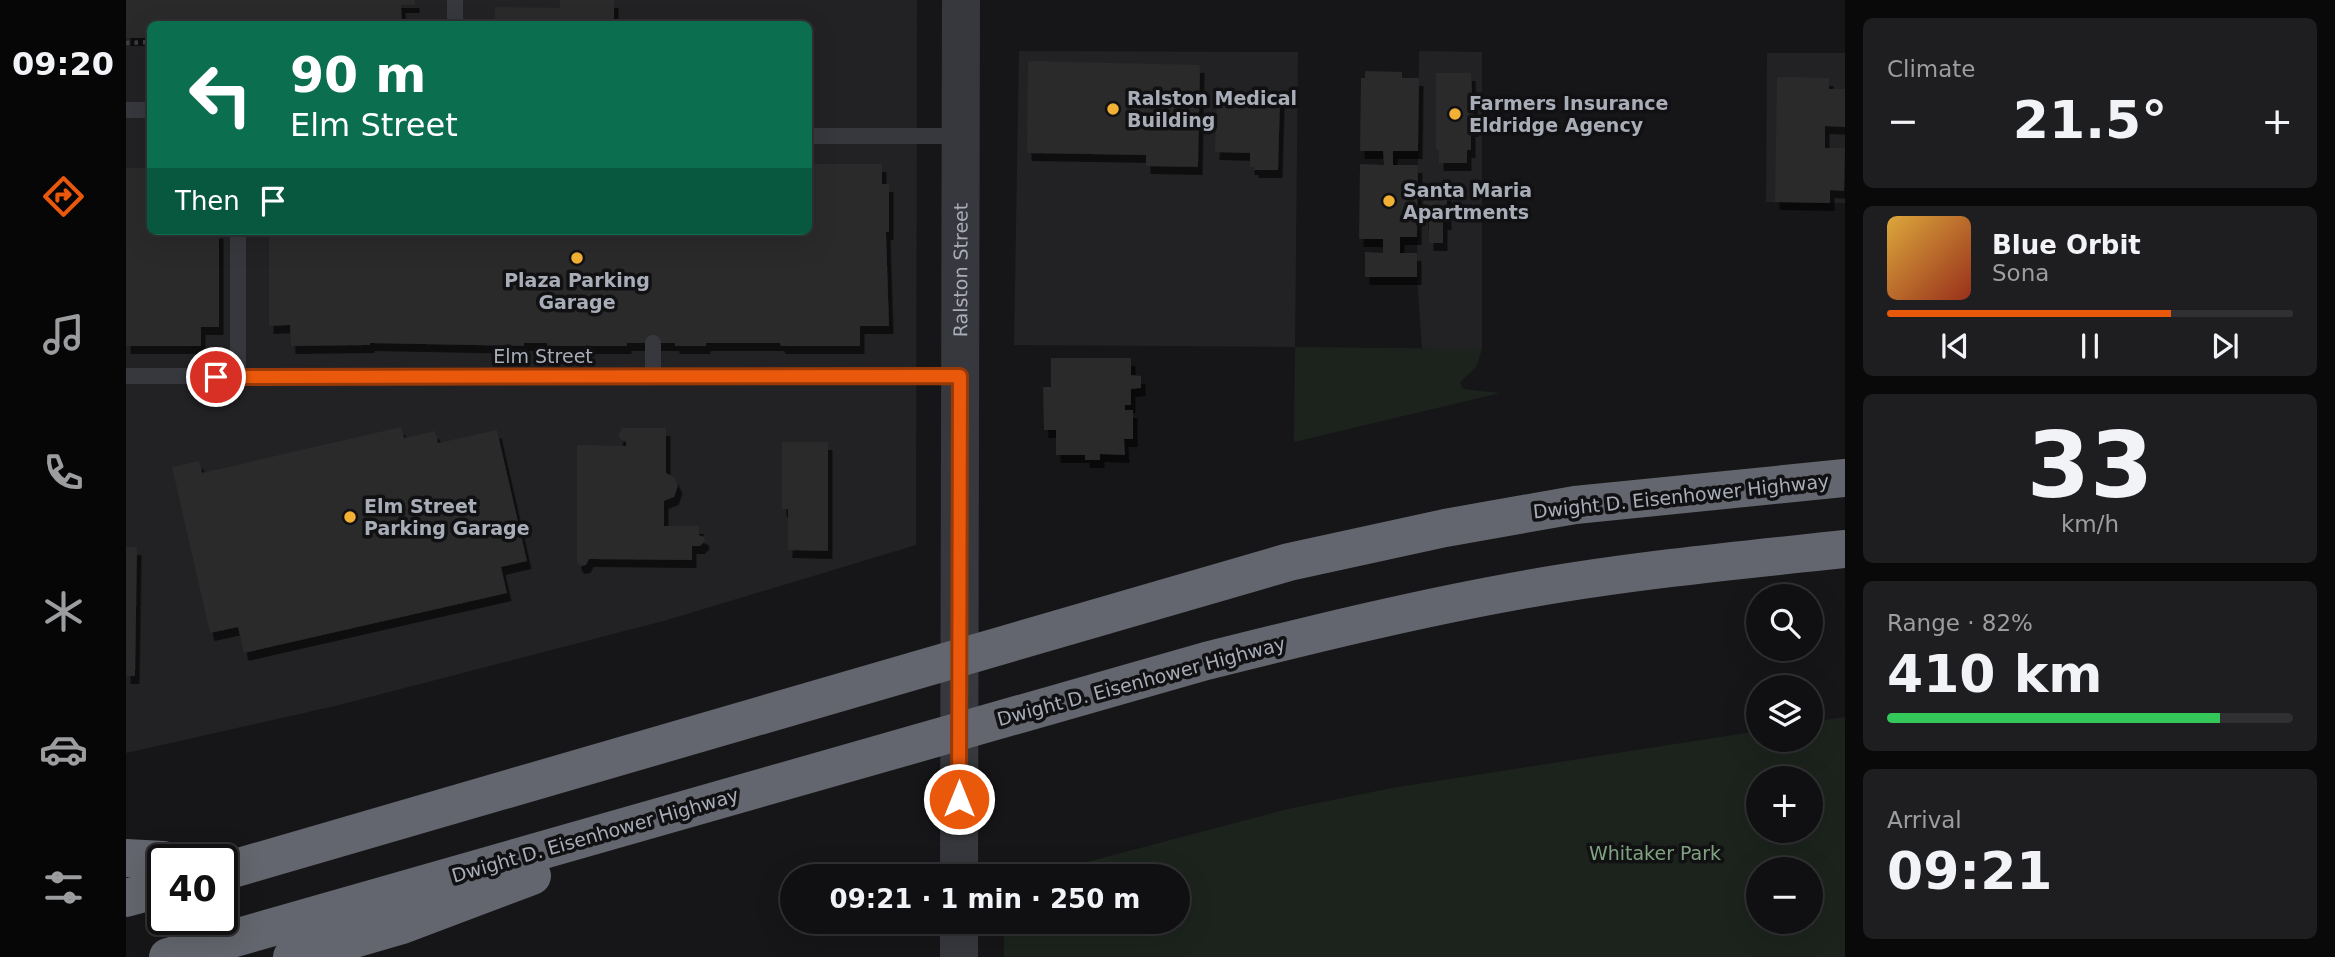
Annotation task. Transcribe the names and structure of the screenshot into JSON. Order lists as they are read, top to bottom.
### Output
{
  "streets": {
    "highway": ["Dwight D. Eisenhower Highway"],
    "street": ["Ralston Street"],
    "lane": ["Elm Street"]
  },
  "crossings": [
    ["Ralston Street", "Elm Street"]
  ],
  "parks": ["Whitaker Park"],
  "places": [
    "Ralston Medical Building",
    "Farmers Insurance Eldridge Agency",
    "Santa Maria Apartments",
    "Plaza Parking Garage",
    "Elm Street Parking Garage"
  ],
  "page": {
    "tabs": "09:20",
    "tile": [
      "Climate",
      ["33", "km/h"],
      ["Range · 82%", "410 km"],
      ["Arrival", "09:21"]
    ],
    "turn": ["90 m", "Elm Street"],
    "heat": ["−", "21.5°", "+"],
    "then": "Then",
    "song": ["Blue Orbit", "Sona"],
    "map_buttons": ["+", "−"],
    "limit": "40",
    "trip": "09:21 · 1 min · 250 m"
  }
}
